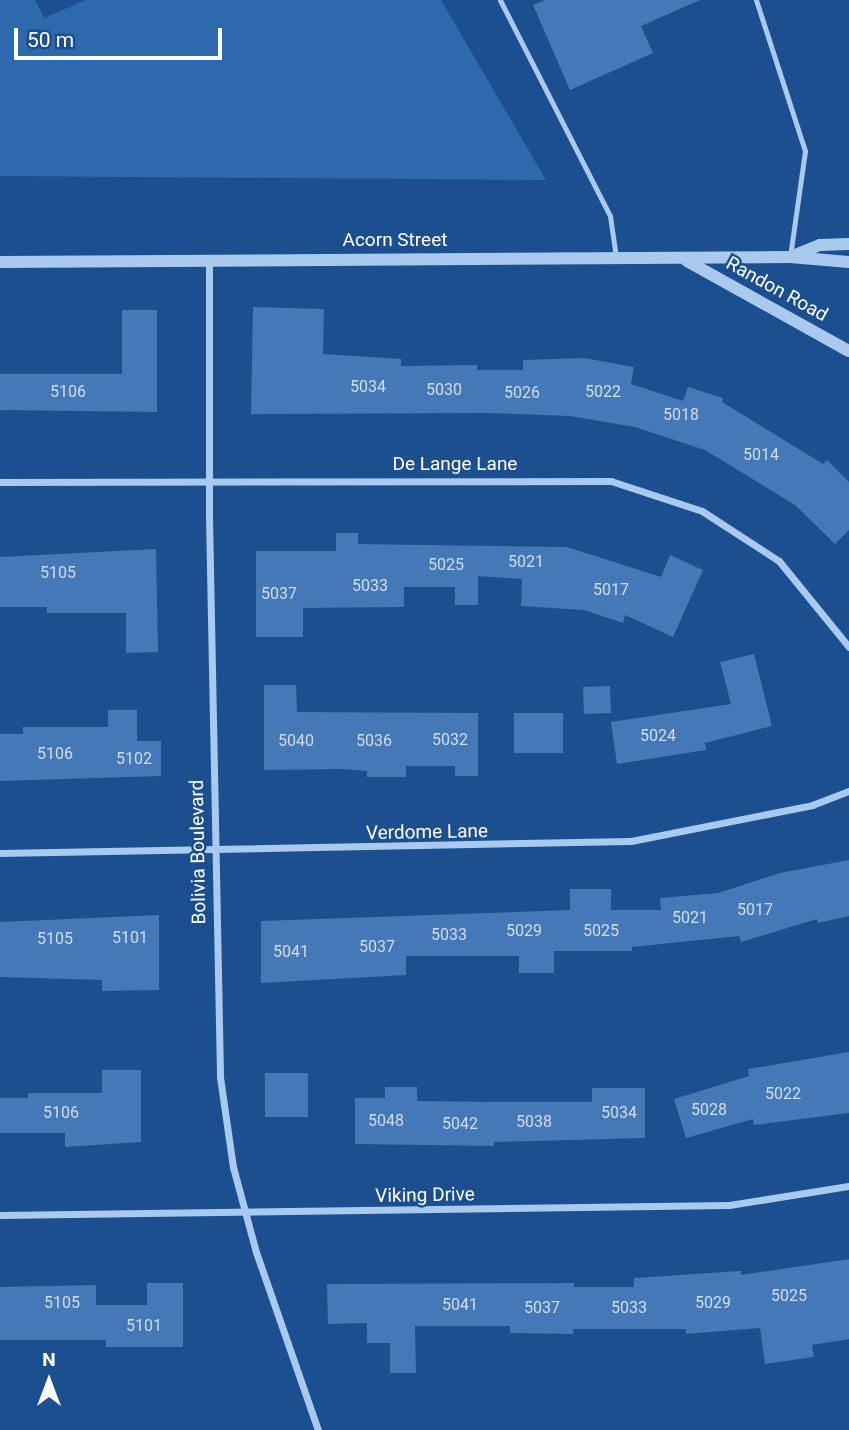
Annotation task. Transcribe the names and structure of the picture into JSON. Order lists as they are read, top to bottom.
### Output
{
  "streets": {
    "street": [
      "Acorn Street",
      "Randon Road",
      "De Lange Lane",
      "Verdome Lane",
      "Bolivia Boulevard",
      "Viking Drive"
    ]
  },
  "crossings": [
    ["Acorn Street", "Randon Road"],
    ["Acorn Street", "Bolivia Boulevard"],
    ["De Lange Lane", "Bolivia Boulevard"],
    ["Verdome Lane", "Bolivia Boulevard"],
    ["Bolivia Boulevard", "Viking Drive"]
  ],
  "house_numbers": [
    "5034",
    "5030",
    "5106",
    "5022",
    "5026",
    "5018",
    "5014",
    "5021",
    "5025",
    "5105",
    "5033",
    "5017",
    "5037",
    "5024",
    "5032",
    "5040",
    "5036",
    "5106",
    "5102",
    "5017",
    "5021",
    "5029",
    "5025",
    "5033",
    "5101",
    "5105",
    "5037",
    "5041",
    "5022",
    "5028",
    "5106",
    "5034",
    "5048",
    "5038",
    "5042",
    "5025",
    "5105",
    "5029",
    "5041",
    "5037",
    "5033",
    "5101"
  ],
  "scale_bar": "50 m",
  "north": "top"
}
